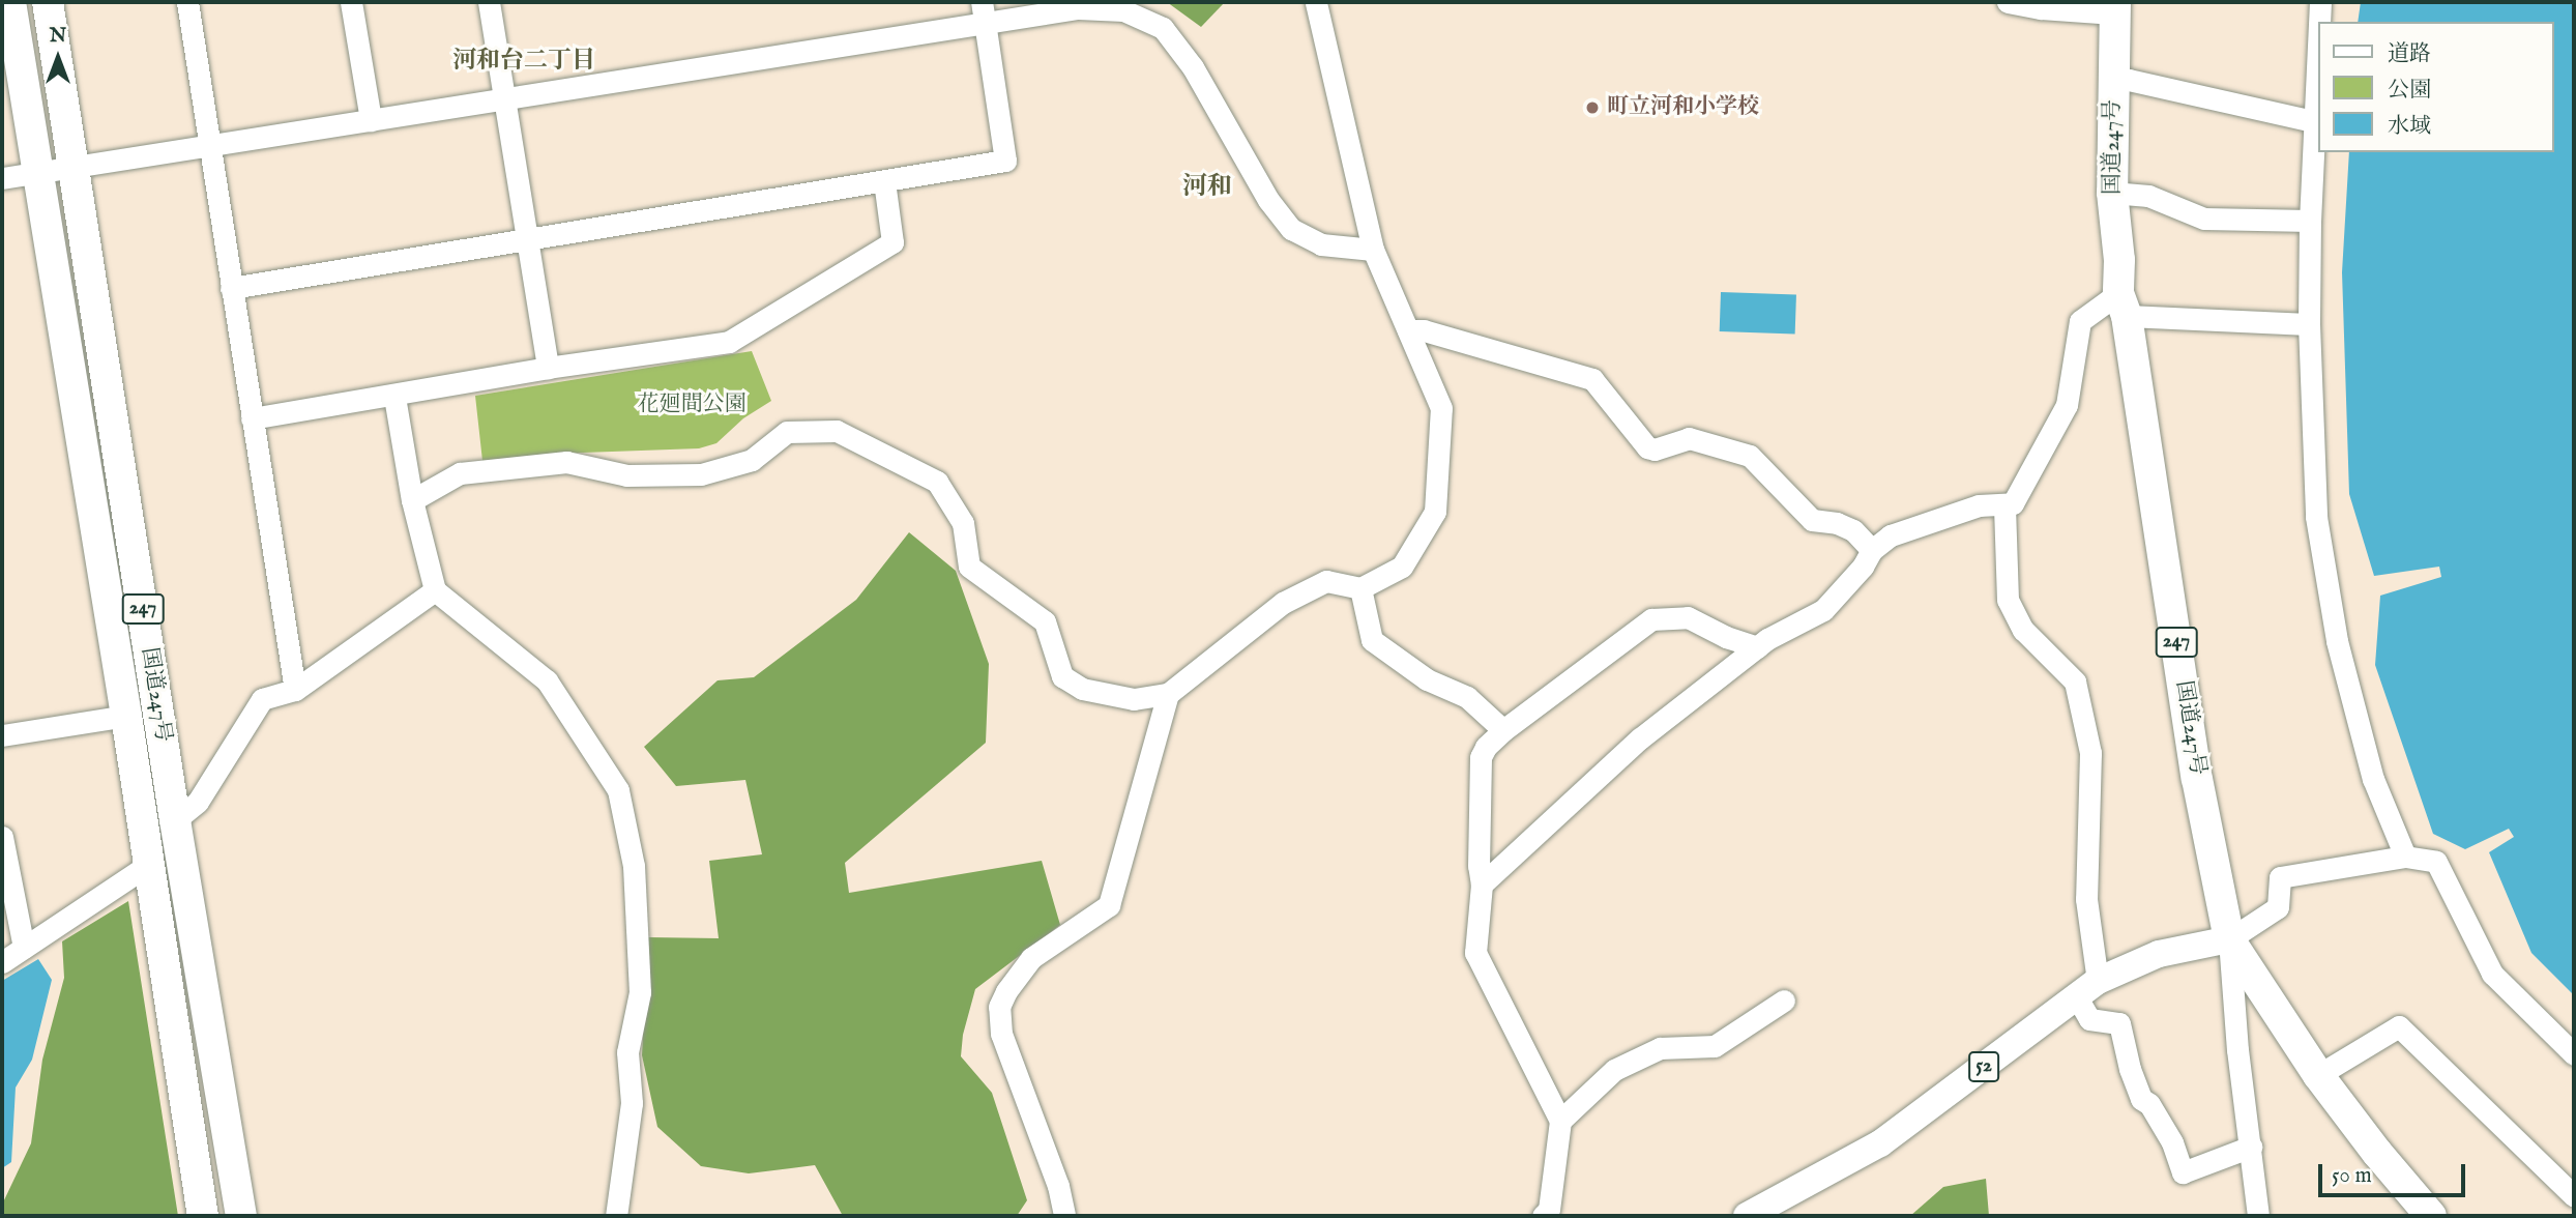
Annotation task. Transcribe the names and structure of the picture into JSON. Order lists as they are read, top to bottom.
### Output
{
  "streets": {
    "highway": ["国道247号", "247"],
    "main road": ["52"]
  },
  "crossings": [
    ["国道247号", "52"]
  ],
  "districts": ["河和台二丁目", "河和"],
  "parks": ["花廻間公園"],
  "places": ["町立河和小学校"],
  "legend": ["道路", "公園", "水域"],
  "scale_bar": "50 m",
  "north": "top"
}
